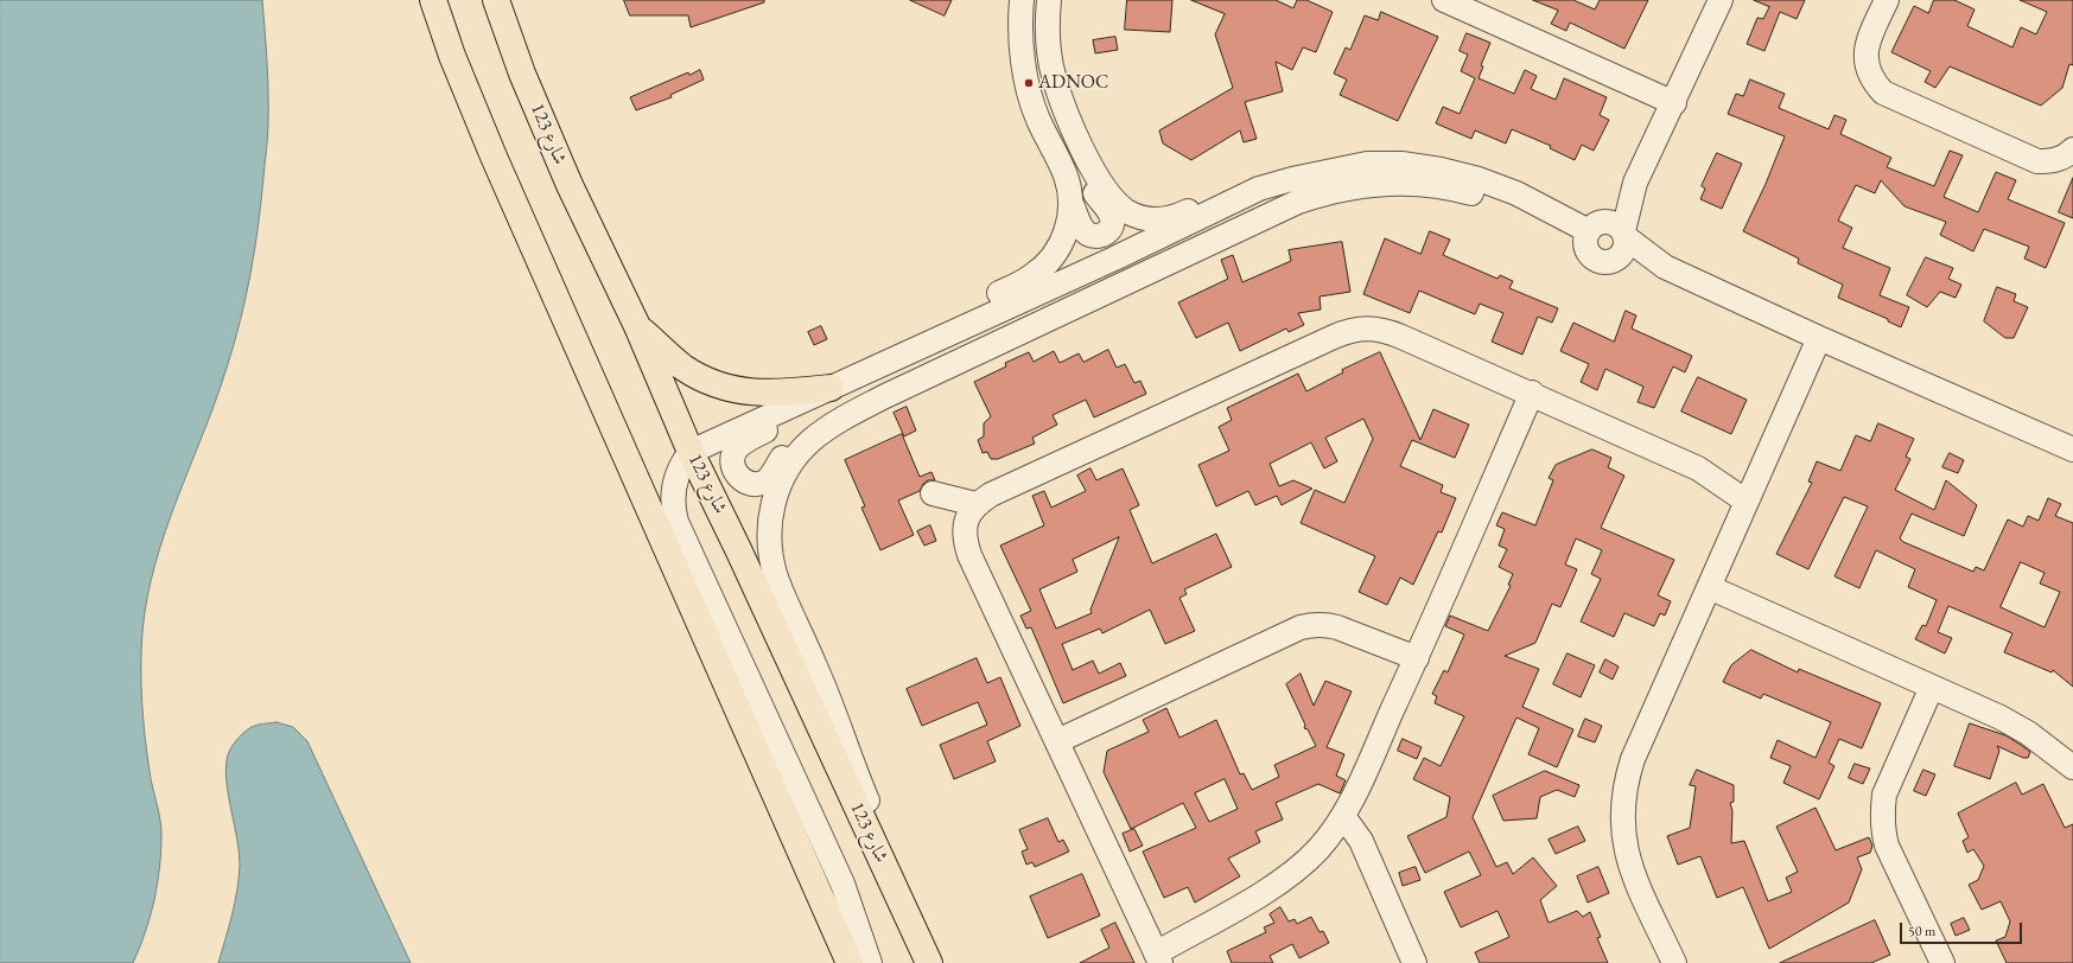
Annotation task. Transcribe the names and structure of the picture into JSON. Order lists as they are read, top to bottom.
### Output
{
  "streets": {
    "main road": ["شارع 123"]
  },
  "places": ["ADNOC"],
  "scale_bar": "50 m"
}
